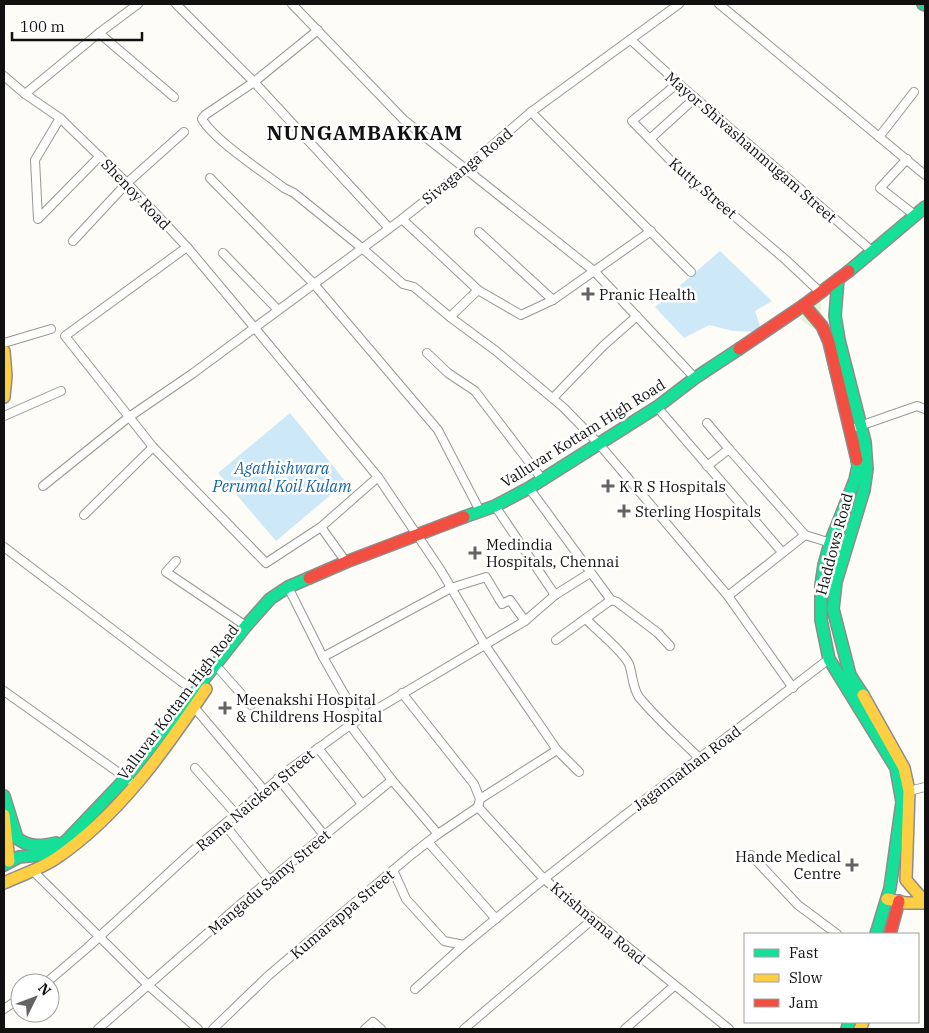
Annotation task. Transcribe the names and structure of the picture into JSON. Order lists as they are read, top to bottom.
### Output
{
  "streets": {
    "main road": ["Valluvar Kottam High Road", "Haddows Road"],
    "street": [
      "Mayor Shivashanmugam Street",
      "Sivaganga Road",
      "Kutty Street",
      "Shenoy Road",
      "Jagannathan Road",
      "Rama Naicken Street",
      "Mangadu Samy Street",
      "Kumarappa Street",
      "Krishnama Road"
    ]
  },
  "crossings": [
    ["Mayor Shivashanmugam Street", "Sivaganga Road"],
    ["Mayor Shivashanmugam Street", "Kutty Street"],
    ["Mayor Shivashanmugam Street", "Valluvar Kottam High Road"],
    ["Sivaganga Road", "Shenoy Road"],
    ["Kutty Street", "Valluvar Kottam High Road"],
    ["Shenoy Road", "Valluvar Kottam High Road"],
    ["Shenoy Road", "Rama Naicken Street"],
    ["Shenoy Road", "Kumarappa Street"],
    ["Jagannathan Road", "Krishnama Road"],
    ["Rama Naicken Street", "Krishnama Road"],
    ["Kumarappa Street", "Krishnama Road"]
  ],
  "districts": ["NUNGAMBAKKAM"],
  "water": ["Agathishwara Perumal Koil Kulam"],
  "places": {
    "health": [
      "Pranic Health",
      "K R S Hospitals",
      "Sterling Hospitals",
      "Medindia Hospitals, Chennai",
      "Meenakshi Hospital & Childrens Hospital",
      "Hande Medical Centre"
    ]
  },
  "legend": ["Fast", "Slow", "Jam"],
  "scale_bar": "100 m",
  "north": "top right"
}
